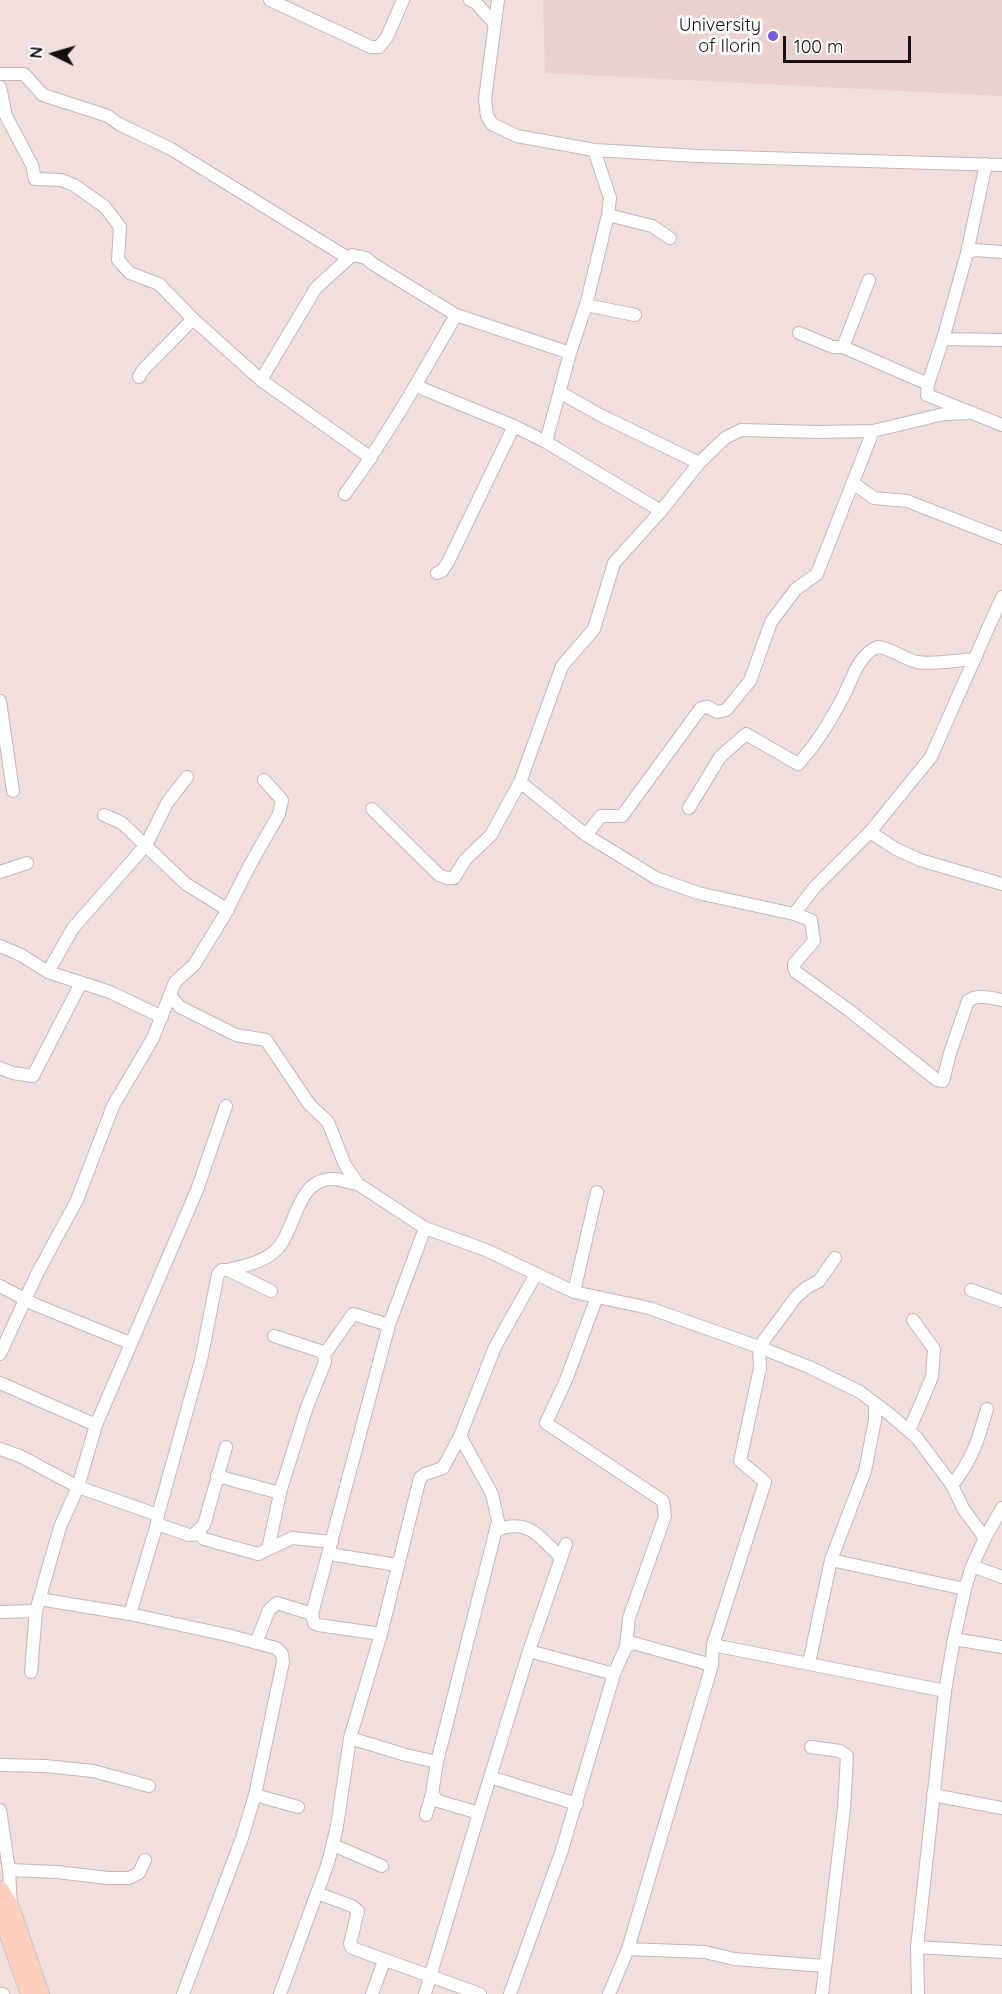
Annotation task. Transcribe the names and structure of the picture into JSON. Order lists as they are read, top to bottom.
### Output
{
  "places": ["University of Ilorin"],
  "scale_bar": "100 m",
  "north": "left"
}
